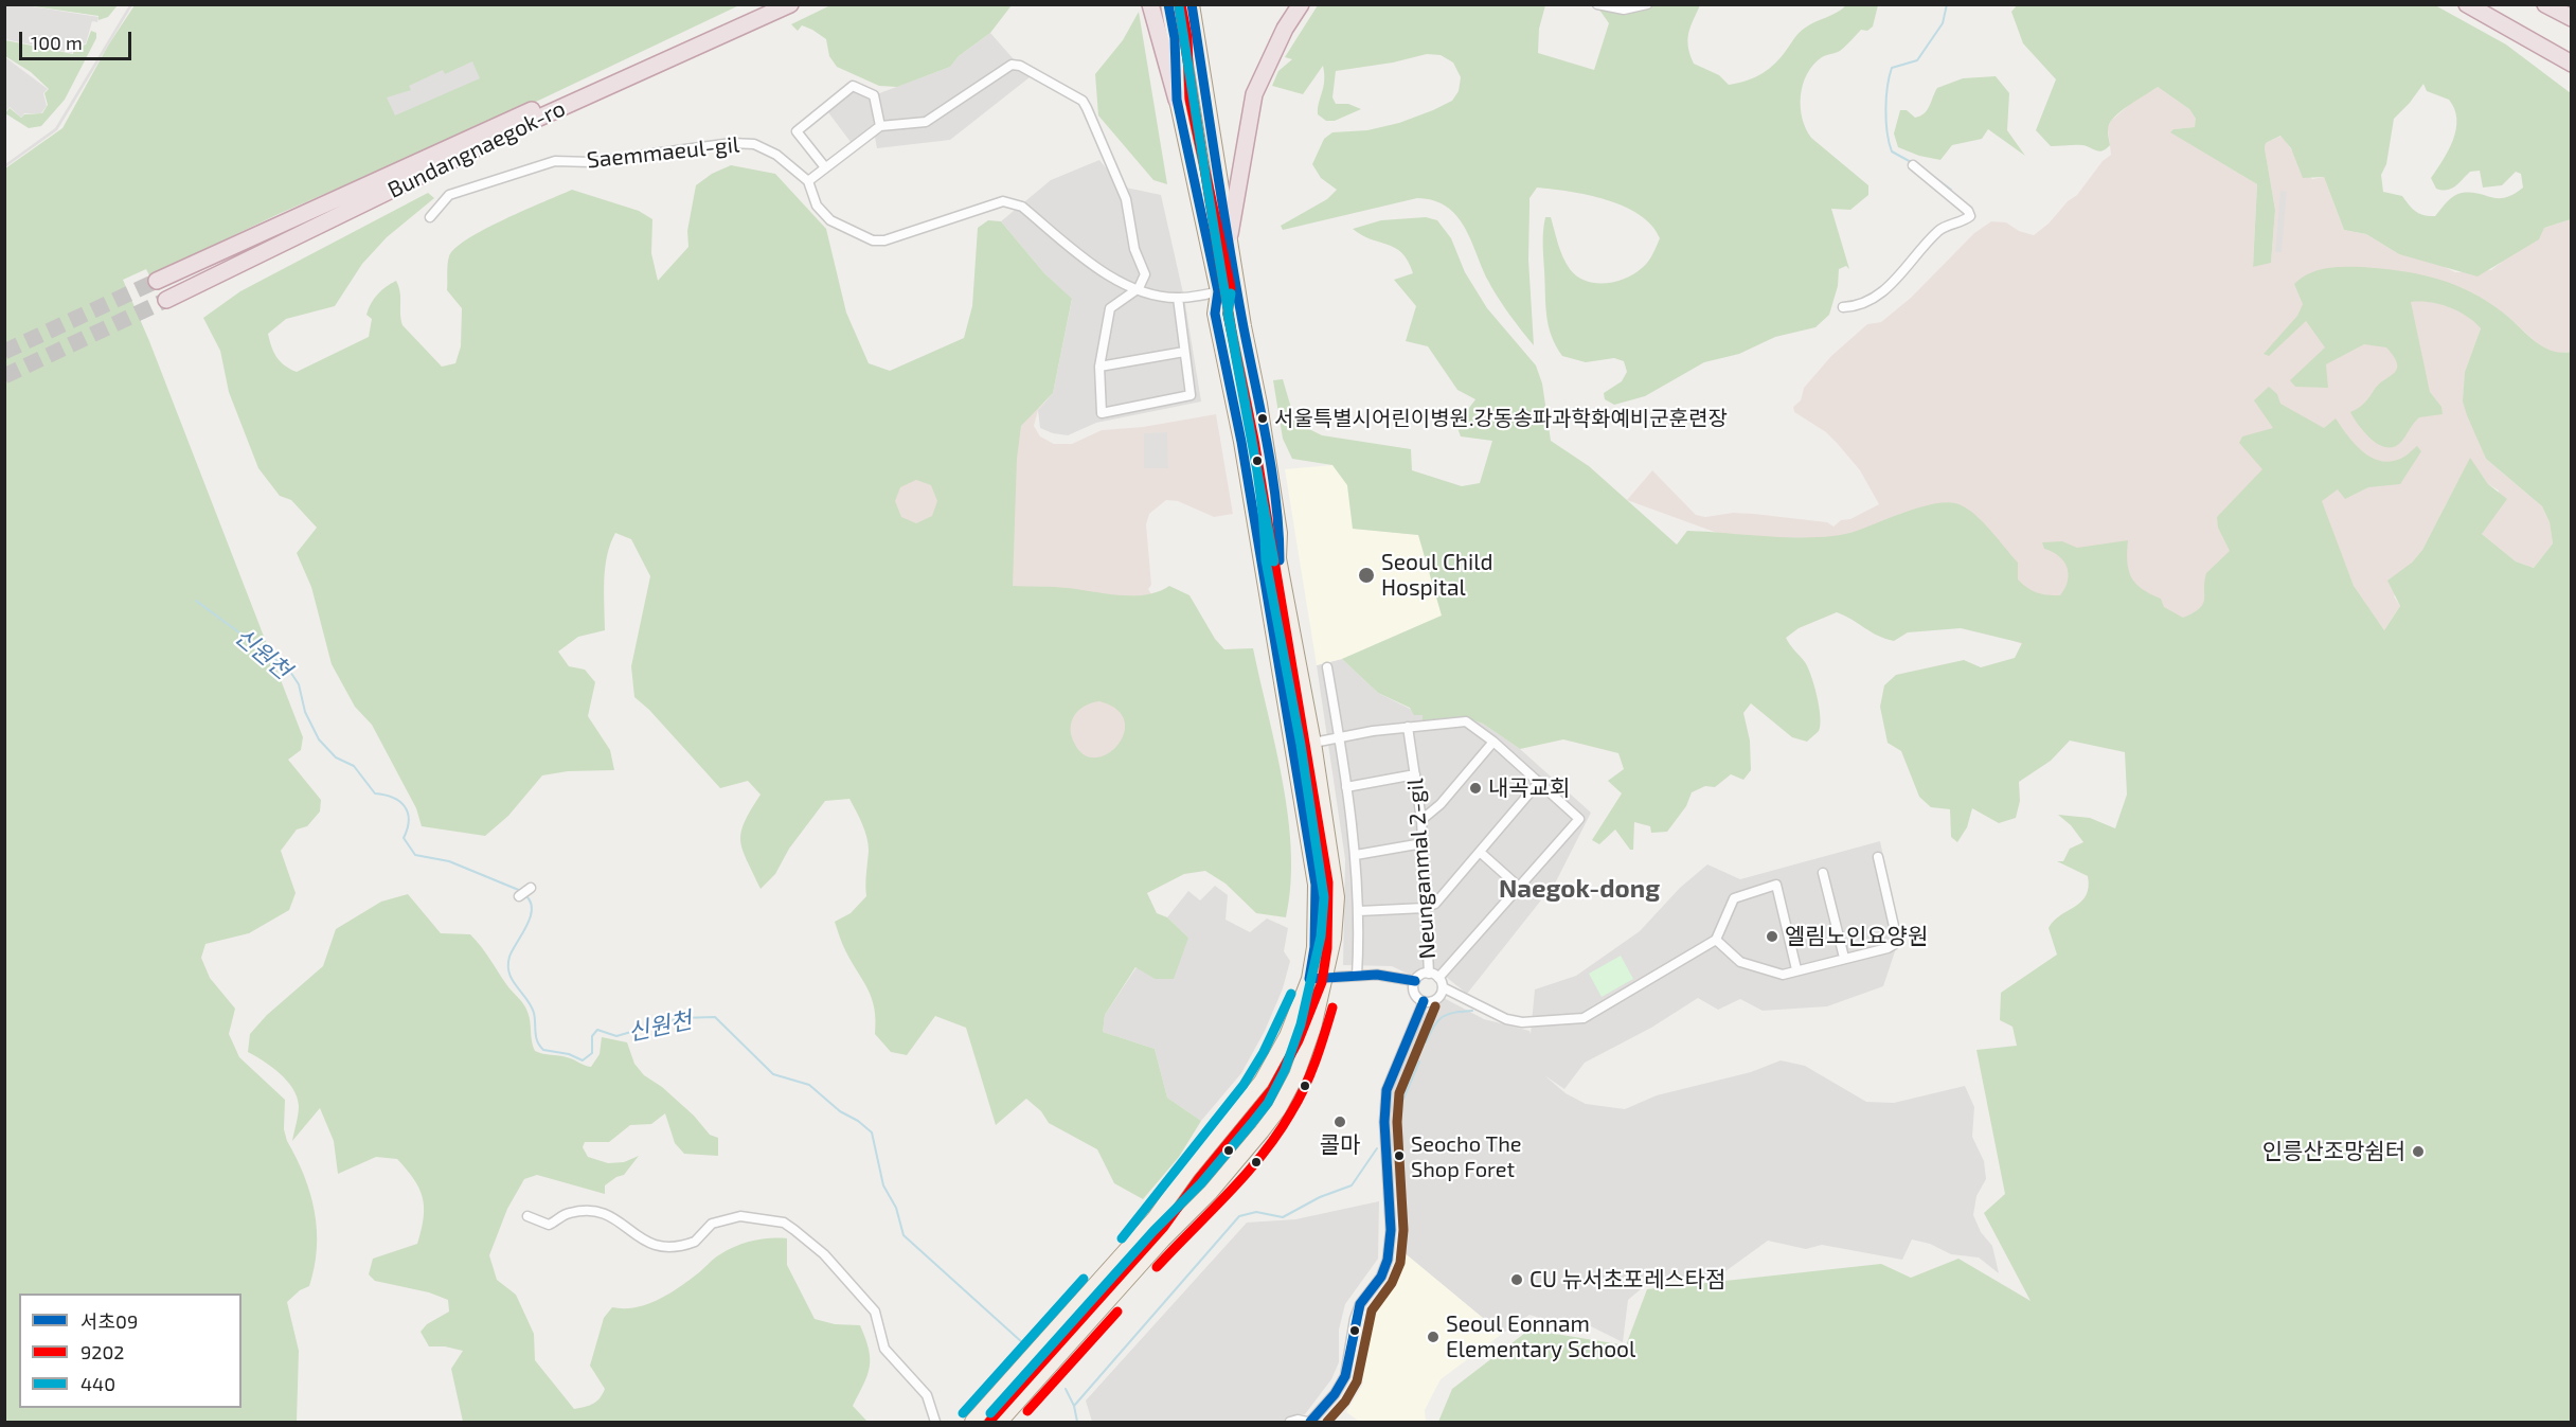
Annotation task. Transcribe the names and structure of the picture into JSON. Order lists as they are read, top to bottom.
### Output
{
  "streets": {
    "highway": ["Bundangnaegok-ro"],
    "street": ["Saemmaeul-gil", "Neunganmal 2-gil"]
  },
  "districts": ["Naegok-dong"],
  "water": ["신원천"],
  "places": [
    "서울특별시어린이병원.강동송파과학화예비군훈련장",
    "Seoul Child Hospital",
    "내곡교회",
    "엘림노인요양원",
    "콜마",
    "인릉산조망쉼터",
    "Seocho The Shop Foret",
    "CU 뉴서초포레스타점",
    "Seoul Eonnam Elementary School"
  ],
  "lines": ["transit line 서초09", "transit line 9202", "transit line 440"],
  "legend": ["서초09", "9202", "440"],
  "scale_bar": "100 m"
}
